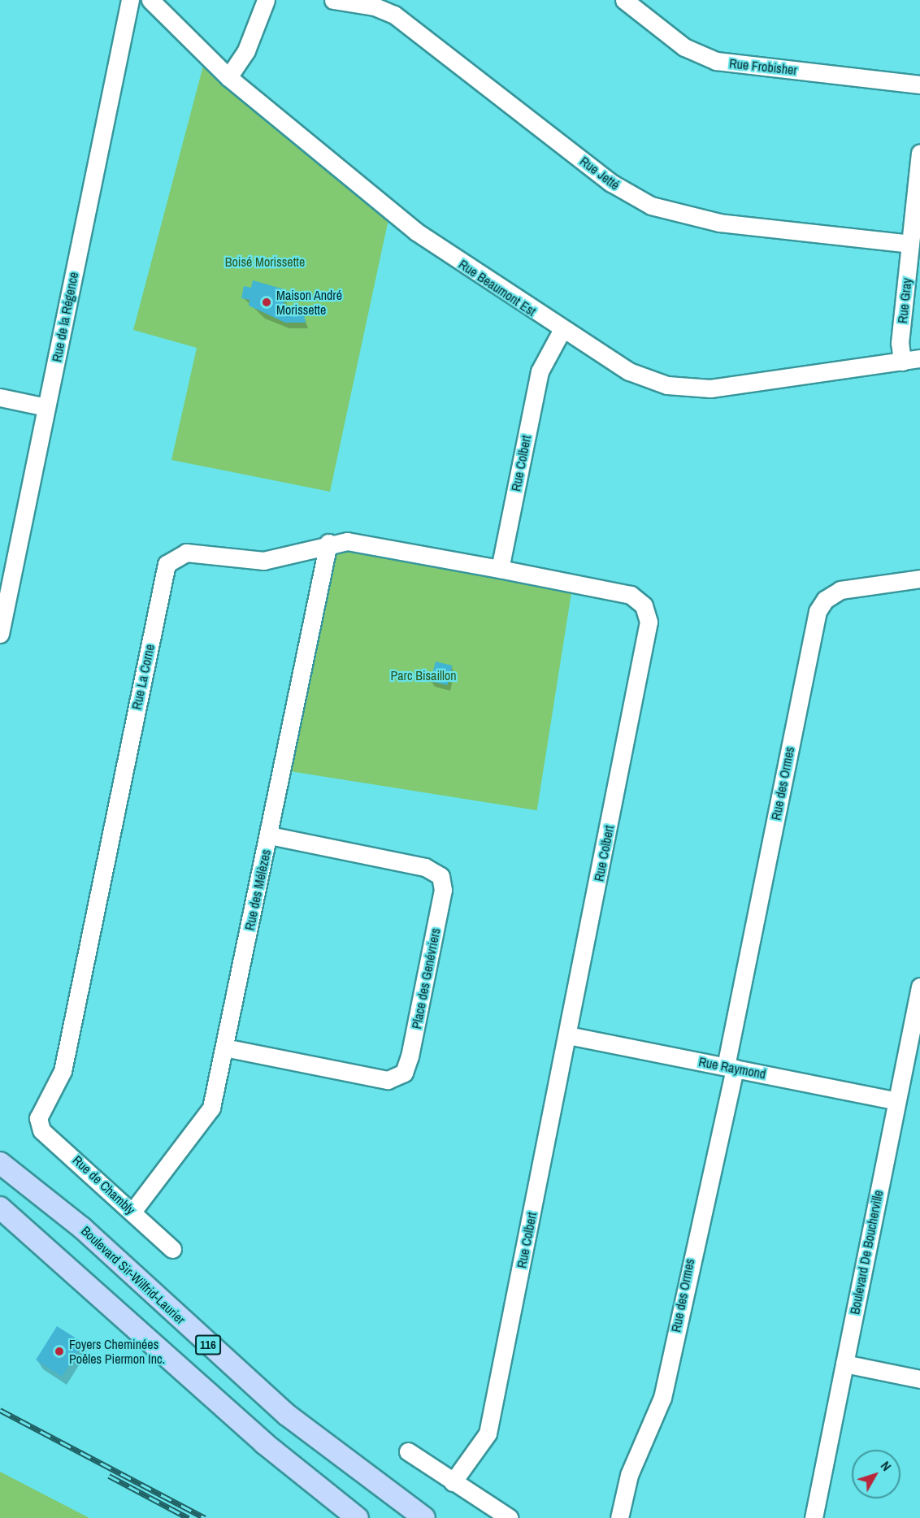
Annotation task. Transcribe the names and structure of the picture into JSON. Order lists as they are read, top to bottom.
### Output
{
  "streets": {
    "main road": ["Boulevard Sir-Wilfrid-Laurier", "116"],
    "street": [
      "Rue Frobisher",
      "Rue Jetté",
      "Rue Beaumont Est",
      "Rue Gray",
      "Rue de la Régence",
      "Rue Colbert",
      "Rue La Corne",
      "Rue des Ormes",
      "Rue des Mélèzes",
      "Place des Genévriers",
      "Rue Raymond",
      "Rue de Chambly",
      "Boulevard De Boucherville"
    ]
  },
  "crossings": [
    ["Rue Jetté", "Rue Gray"],
    ["Rue Beaumont Est", "Rue Gray"],
    ["Rue Beaumont Est", "Rue Colbert"],
    ["Rue Colbert", "Rue La Corne"],
    ["Rue Colbert", "Rue Raymond"],
    ["Rue La Corne", "Rue des Mélèzes"],
    ["Rue La Corne", "Rue de Chambly"],
    ["Rue des Ormes", "Rue Raymond"],
    ["Rue des Mélèzes", "Place des Genévriers"],
    ["Rue des Mélèzes", "Rue de Chambly"],
    ["Rue Raymond", "Boulevard De Boucherville"]
  ],
  "parks": ["Boisé Morissette", "Parc Bisaillon"],
  "places": ["Maison André Morissette", "Foyers Cheminées Poêles Piermon Inc."],
  "north": "top right"
}
